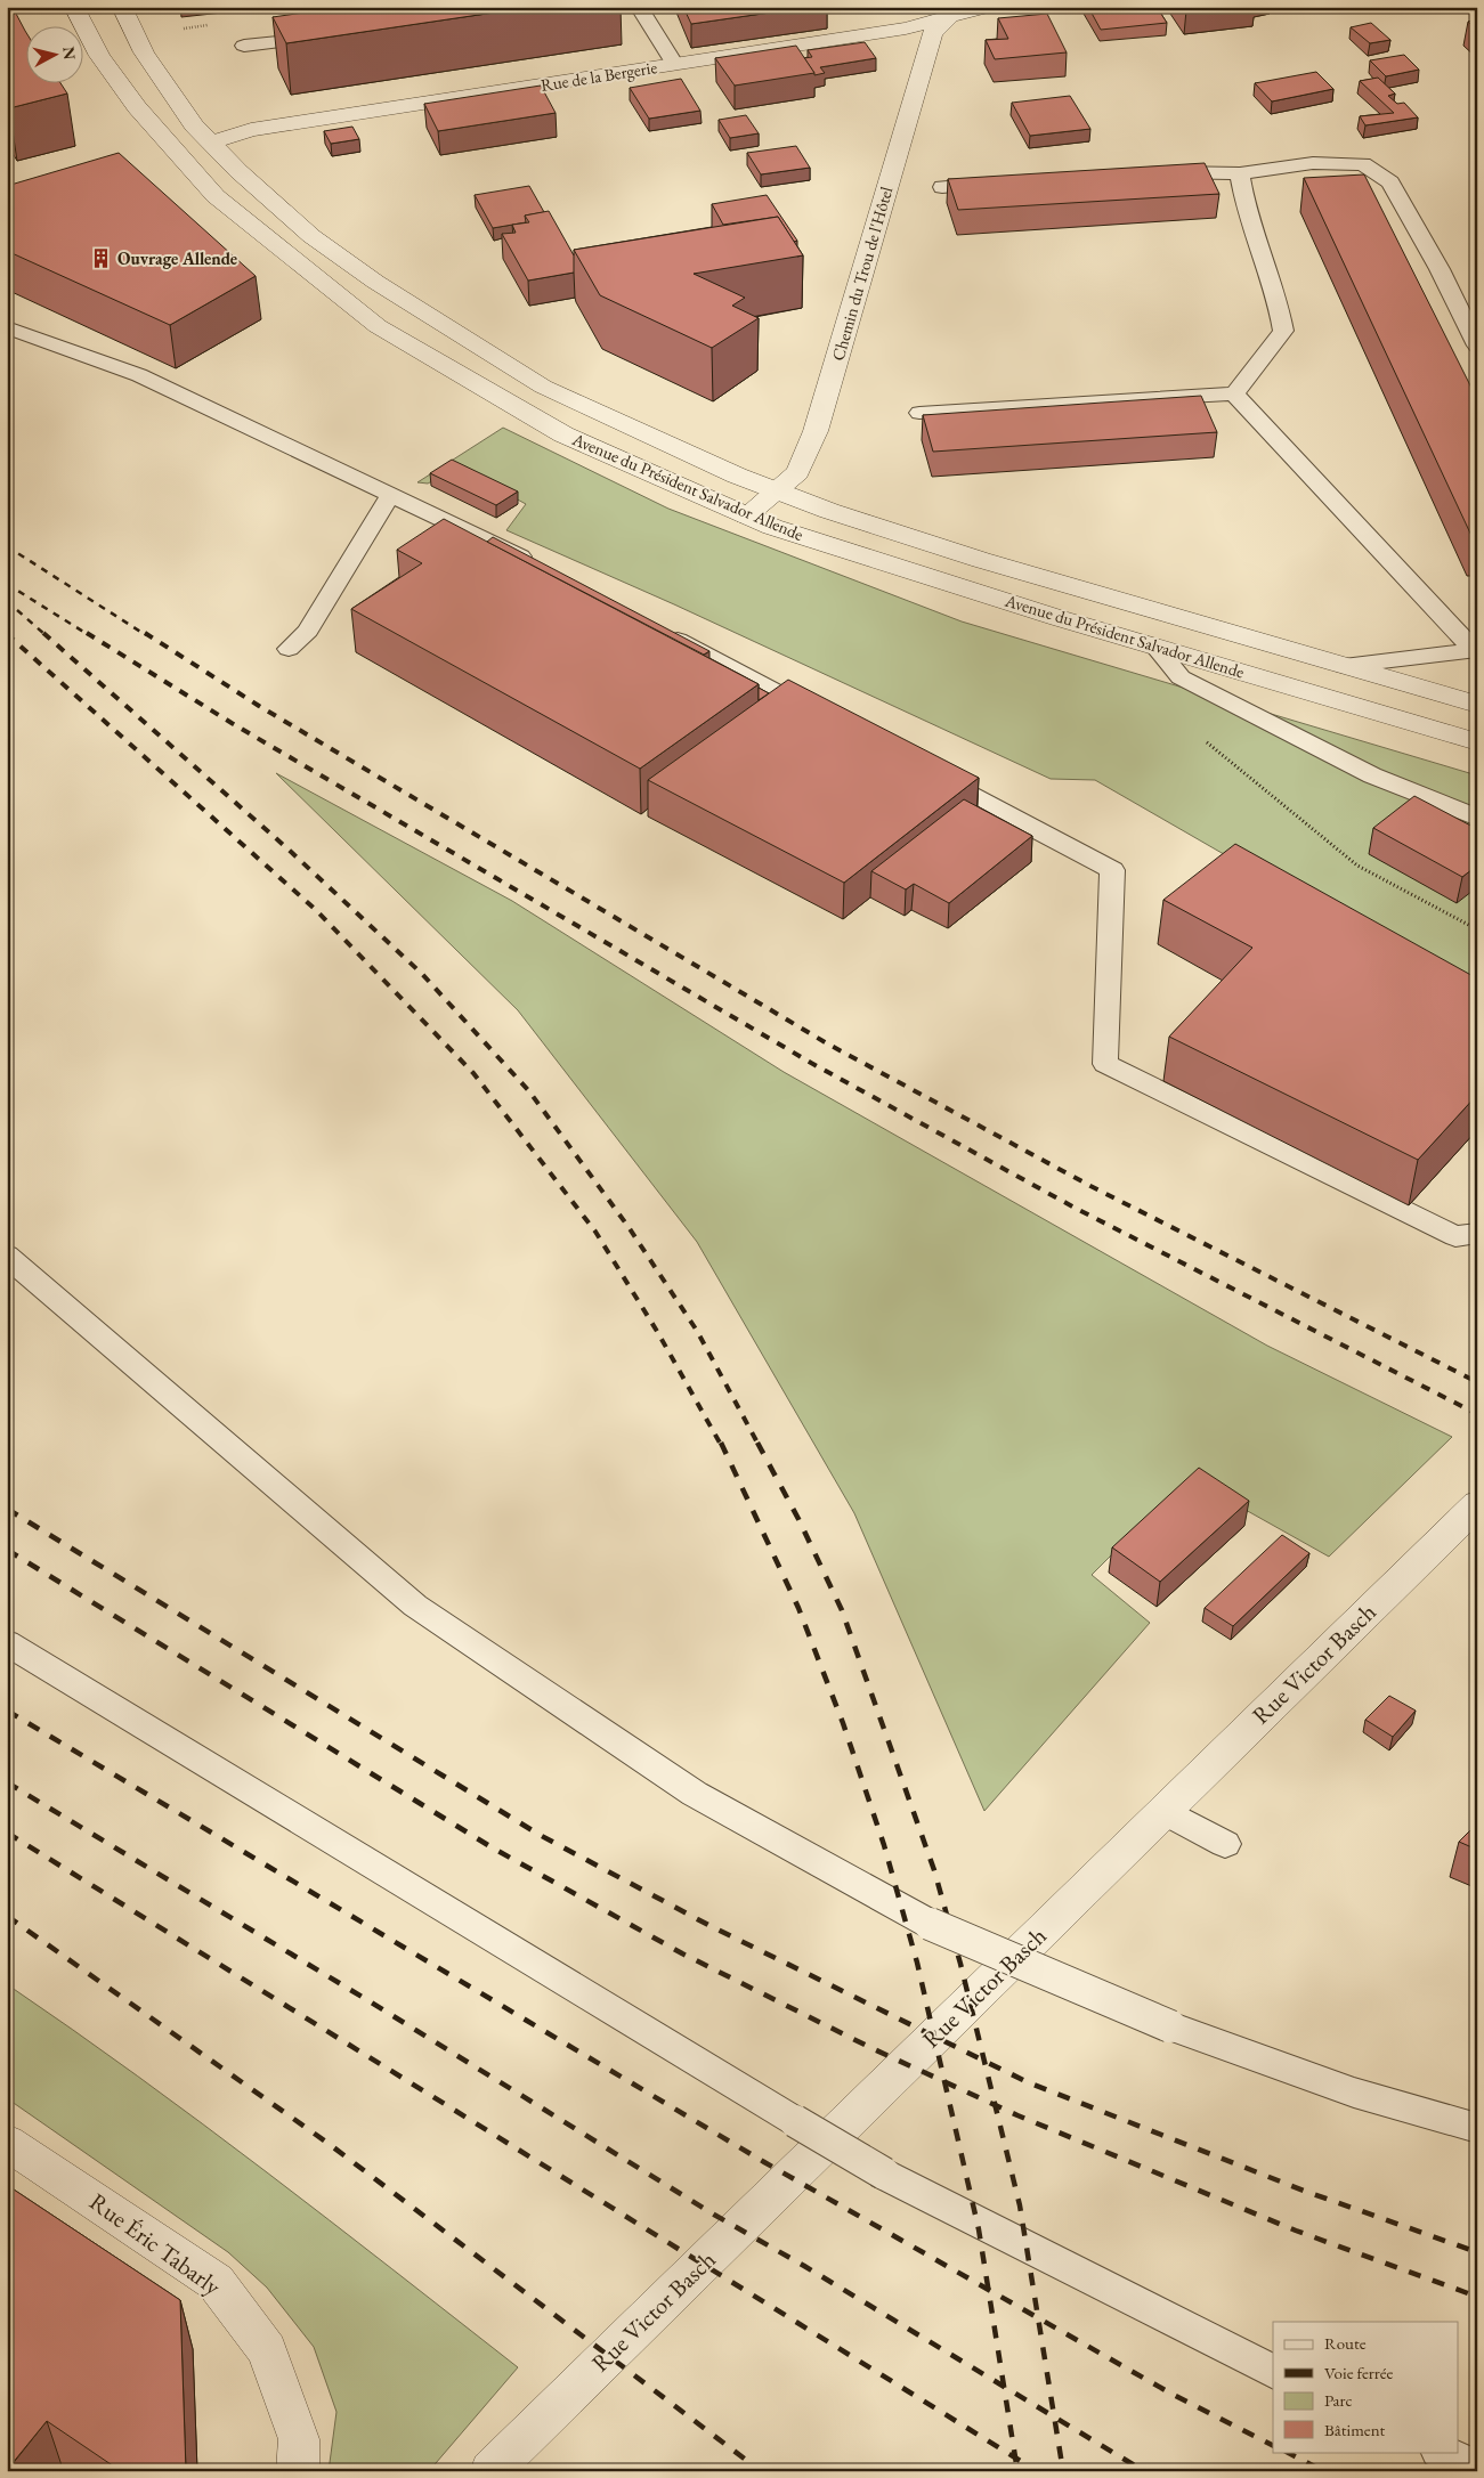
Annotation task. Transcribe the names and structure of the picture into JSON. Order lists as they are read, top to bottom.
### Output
{
  "streets": {
    "street": [
      "Rue de la Bergerie",
      "Chemin du Trou de l'Hôtel",
      "Avenue du Président Salvador Allende",
      "Rue Victor Basch",
      "Rue Éric Tabarly"
    ]
  },
  "crossings": [
    ["Rue de la Bergerie", "Chemin du Trou de l'Hôtel"],
    ["Rue de la Bergerie", "Avenue du Président Salvador Allende"],
    ["Chemin du Trou de l'Hôtel", "Avenue du Président Salvador Allende"]
  ],
  "places": {
    "building": ["Ouvrage Allende"]
  },
  "legend": [
    "Route",
    "Voie ferrée",
    "Parc",
    "Bâtiment"
  ],
  "north": "right"
}
